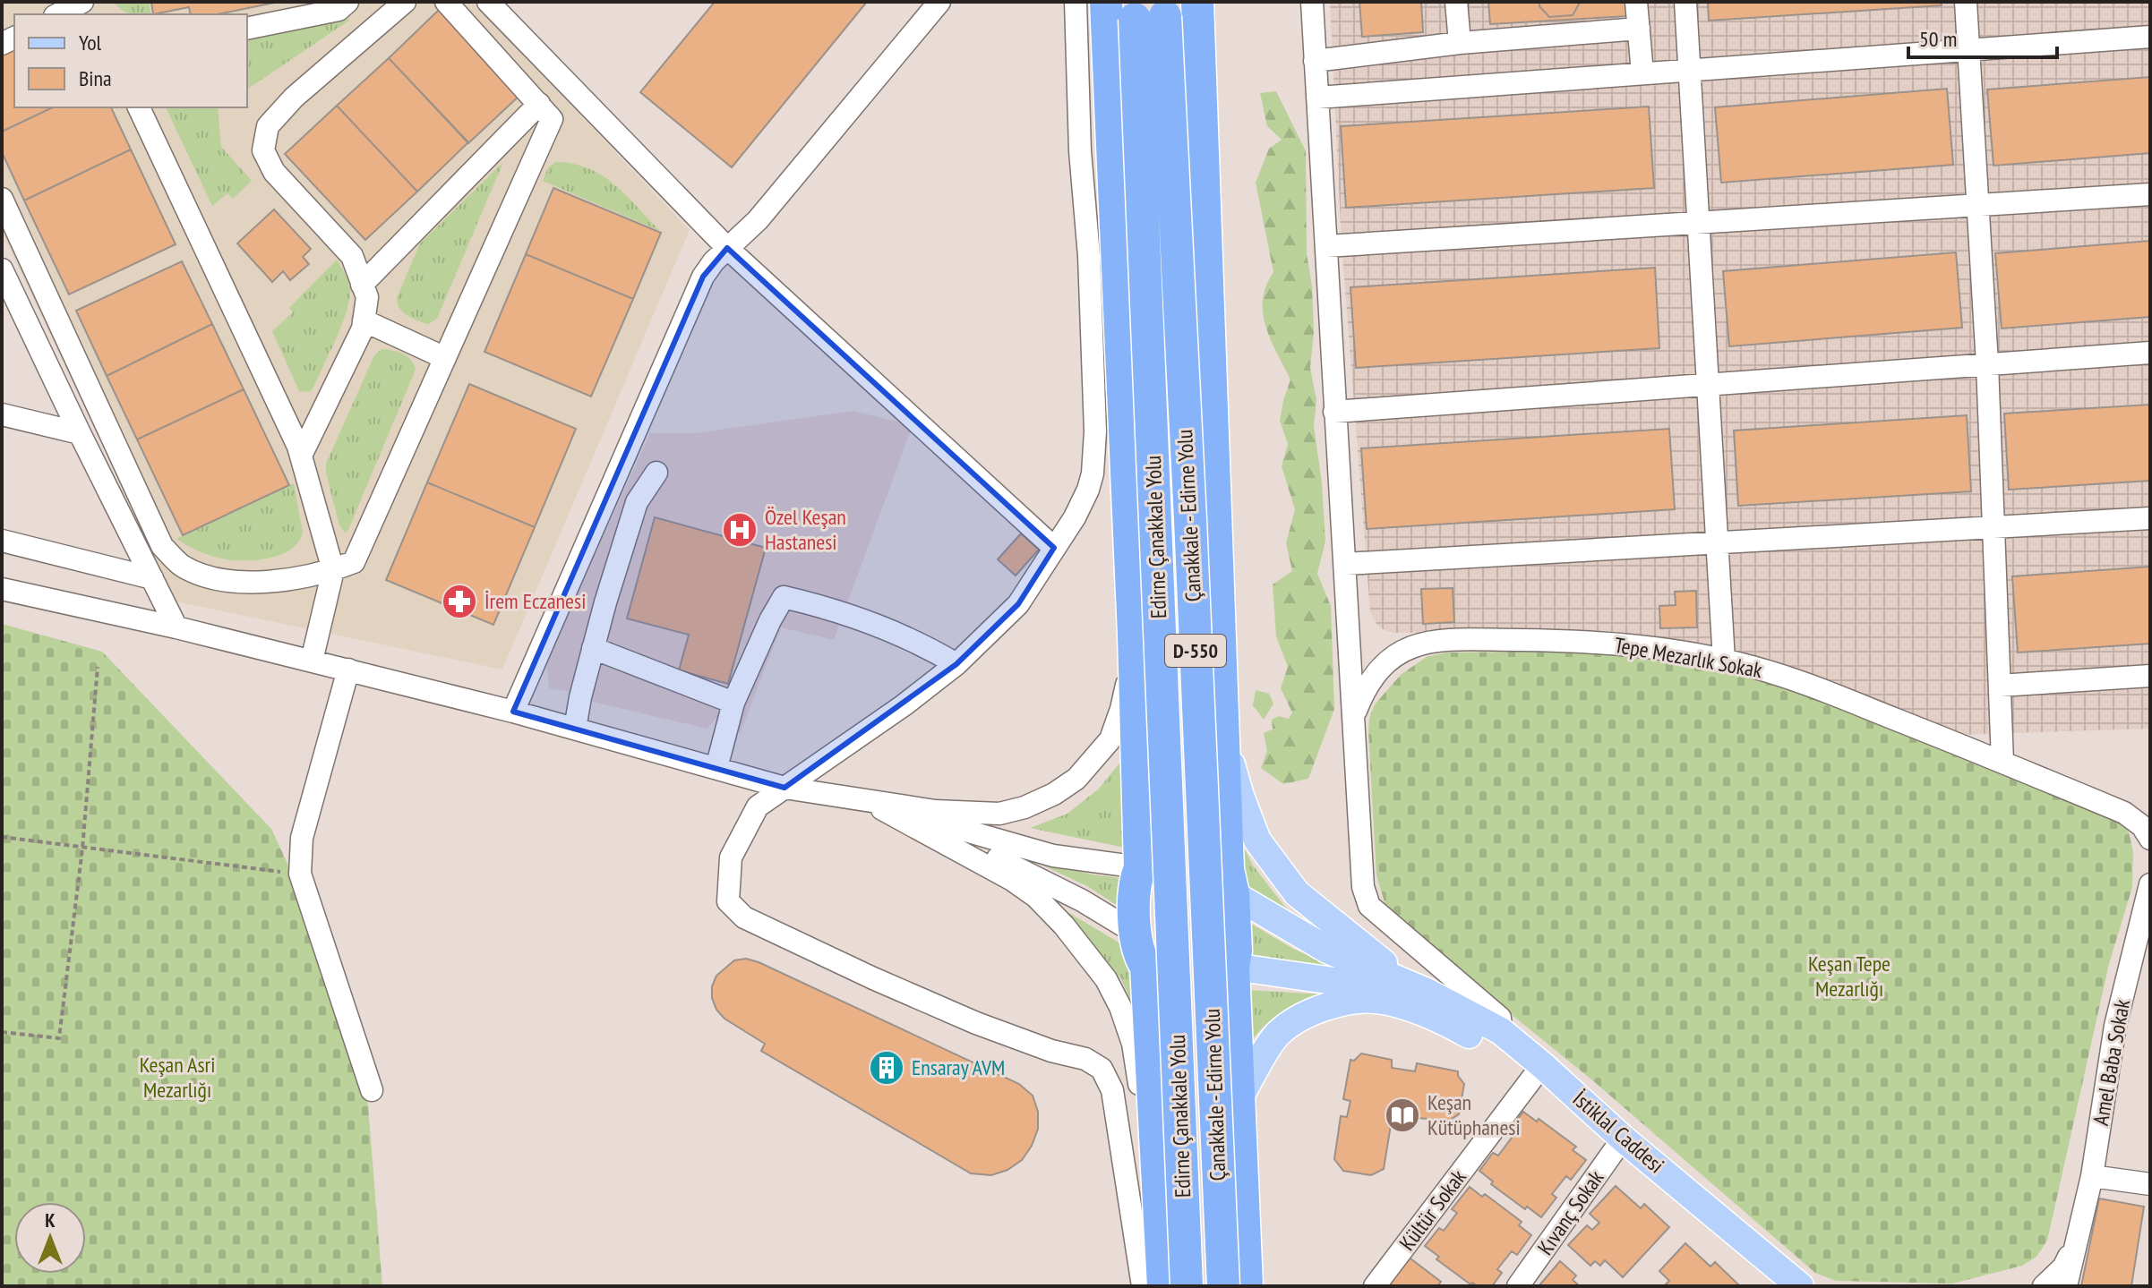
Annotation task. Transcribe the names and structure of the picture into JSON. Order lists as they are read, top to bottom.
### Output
{
  "streets": {
    "highway": ["Çanakkale - Edirne Yolu", "Edirne Çanakkale Yolu", "D-550"],
    "main road": ["İstiklal Caddesi"],
    "street": [
      "Tepe Mezarlık Sokak",
      "Amel Baba Sokak",
      "Kültür Sokak",
      "Kıvanç Sokak"
    ]
  },
  "crossings": [
    ["Çanakkale - Edirne Yolu", "Edirne Çanakkale Yolu"],
    ["İstiklal Caddesi", "Kültür Sokak"],
    ["İstiklal Caddesi", "Kıvanç Sokak"]
  ],
  "parks": ["Keşan Tepe Mezarlığı", "Keşan Asri Mezarlığı"],
  "places": {
    "hospital": ["Özel Keşan Hastanesi"],
    "pharmacy": ["İrem Eczanesi"],
    "building": ["Ensaray AVM"],
    "library": ["Keşan Kütüphanesi"]
  },
  "legend": ["Yol", "Bina"],
  "scale_bar": "50 m",
  "north": "top"
}
